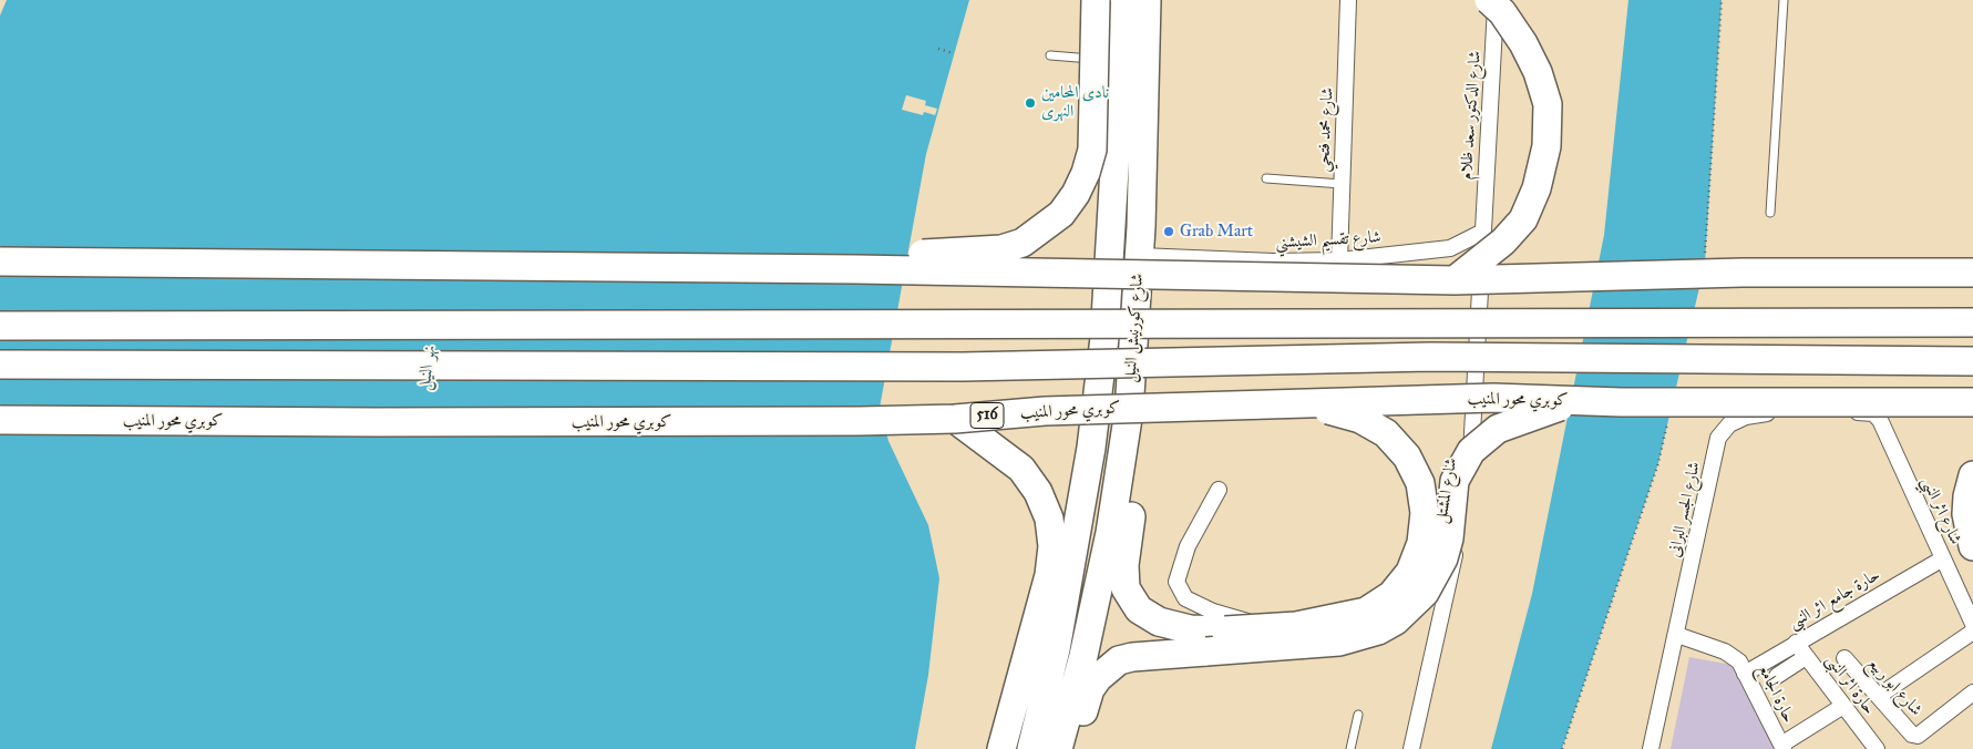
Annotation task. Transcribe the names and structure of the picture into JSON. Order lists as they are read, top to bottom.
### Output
{
  "streets": {
    "highway": ["شارع كورنيش النيل", "كوبري محور المنيب", "516"],
    "street": [
      "شارع الدكتور سعد ظلام",
      "شارع محمد فتحي",
      "شارع تقسيم الشيشني",
      "شارع المشتل",
      "شارع الجسر البرانى",
      "شارع اثر النبي",
      "حارة جامع اثر النبى",
      "حارة اثر النبى",
      "شارع ابو ربيع",
      "حارة الجامع"
    ]
  },
  "crossings": [
    ["شارع الدكتور سعد ظلام", "شارع تقسيم الشيشني"],
    ["شارع الدكتور سعد ظلام", "شارع المشتل"],
    ["شارع محمد فتحي", "شارع تقسيم الشيشني"],
    ["شارع تقسيم الشيشني", "شارع كورنيش النيل"],
    ["شارع تقسيم الشيشني", "شارع المشتل"],
    ["شارع الجسر البرانى", "شارع اثر النبي"],
    ["شارع الجسر البرانى", "حارة الجامع"],
    ["شارع اثر النبي", "حارة جامع اثر النبى"],
    ["حارة جامع اثر النبى", "حارة اثر النبى"],
    ["حارة جامع اثر النبى", "حارة الجامع"],
    ["حارة اثر النبى", "حارة الجامع"]
  ],
  "water": ["نهر النيل"],
  "places": ["نادى المحامين النهرى", "Grab Mart"]
}
